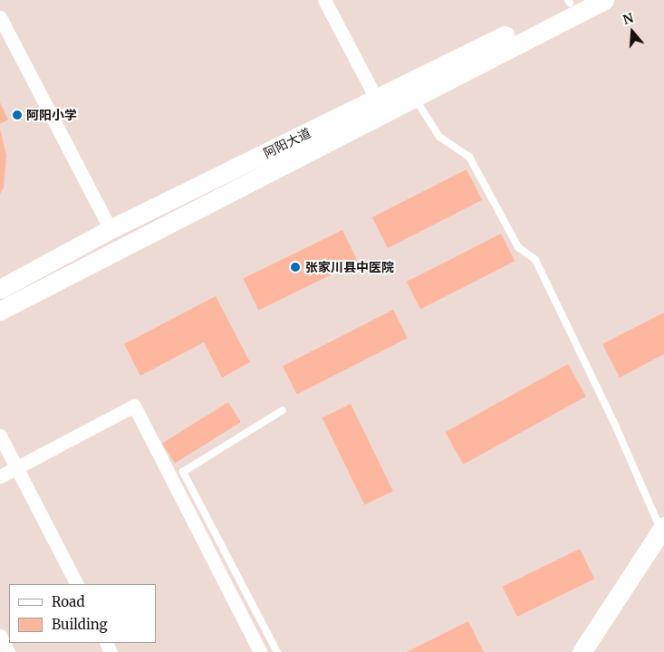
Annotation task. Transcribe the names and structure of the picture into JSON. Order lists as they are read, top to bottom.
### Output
{
  "streets": {
    "main road": ["阿阳大道"]
  },
  "places": ["阿阳小学", "张家川县中医院"],
  "legend": ["Road", "Building"],
  "north": "top"
}
